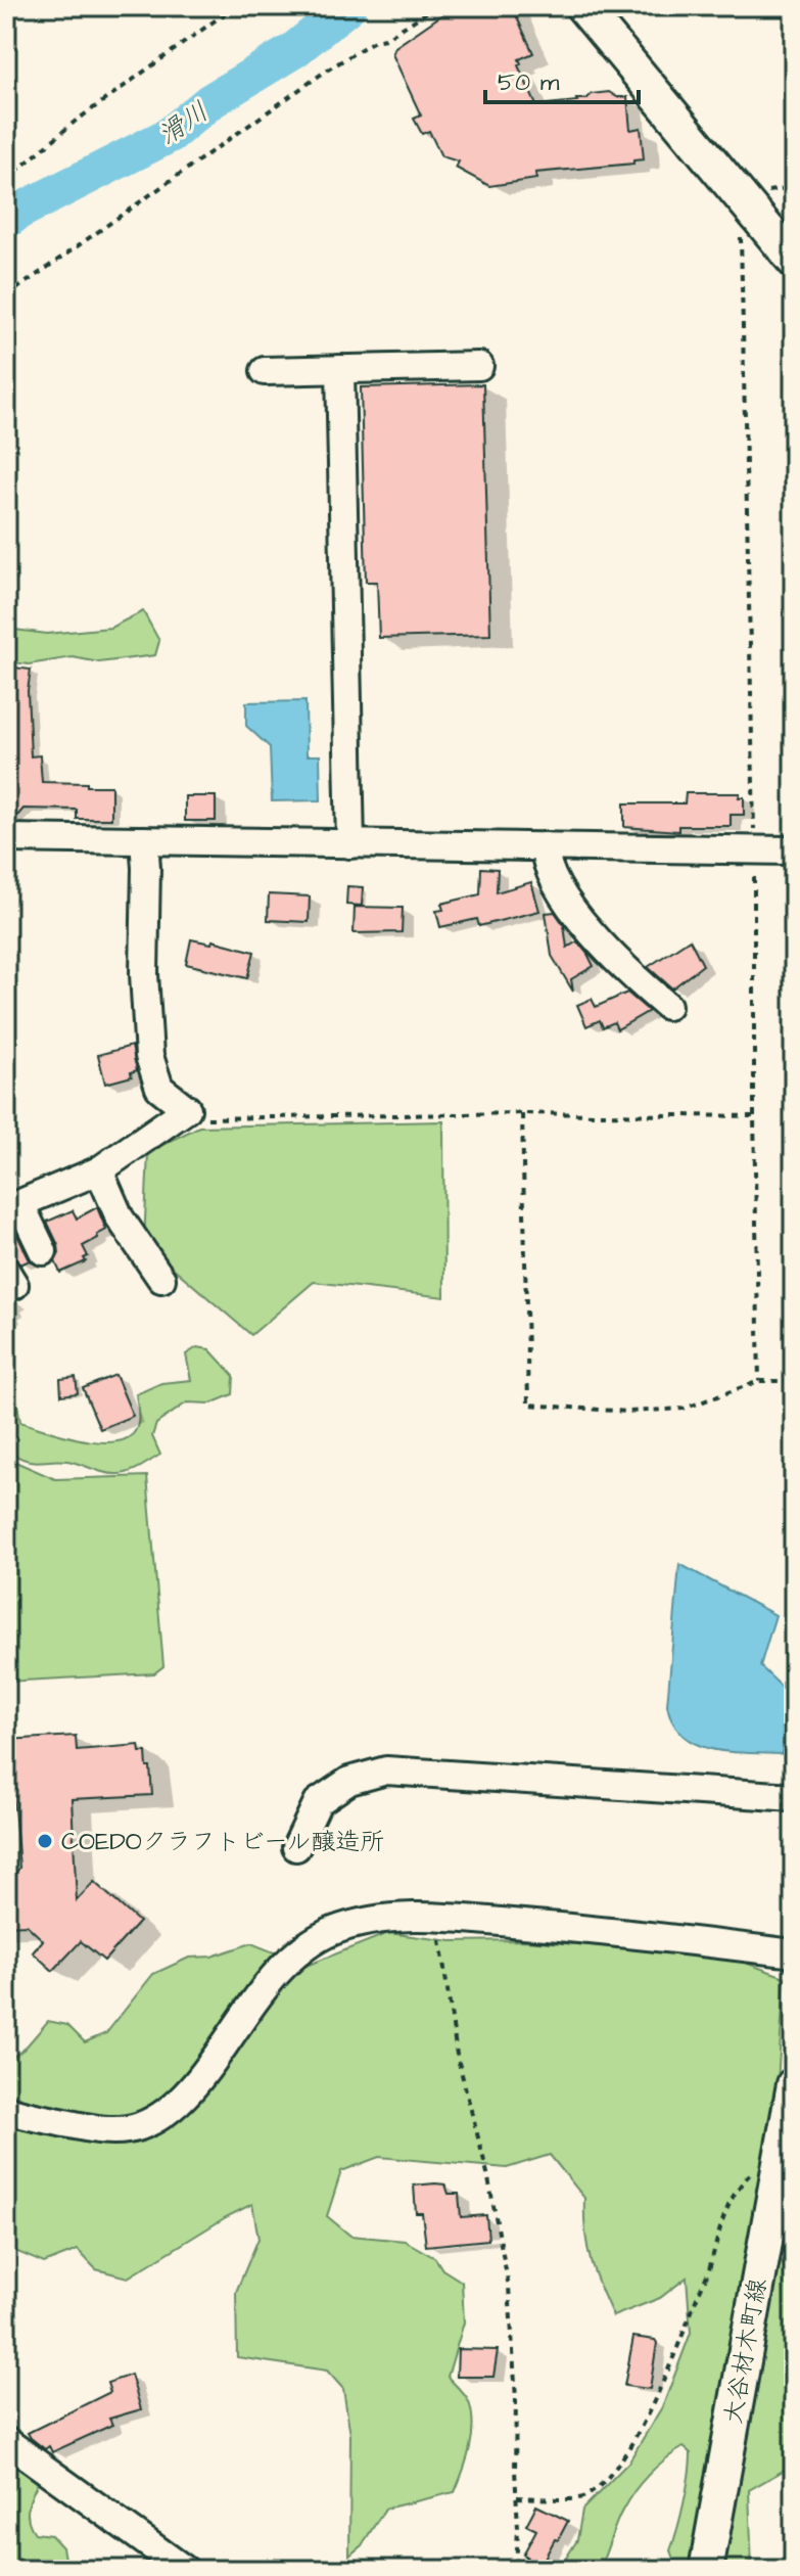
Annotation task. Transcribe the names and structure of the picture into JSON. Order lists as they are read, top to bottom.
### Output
{
  "streets": {
    "main road": ["大谷材木町線"]
  },
  "water": ["滑川"],
  "places": ["COEDOクラフトビール醸造所"],
  "scale_bar": "50 m"
}
